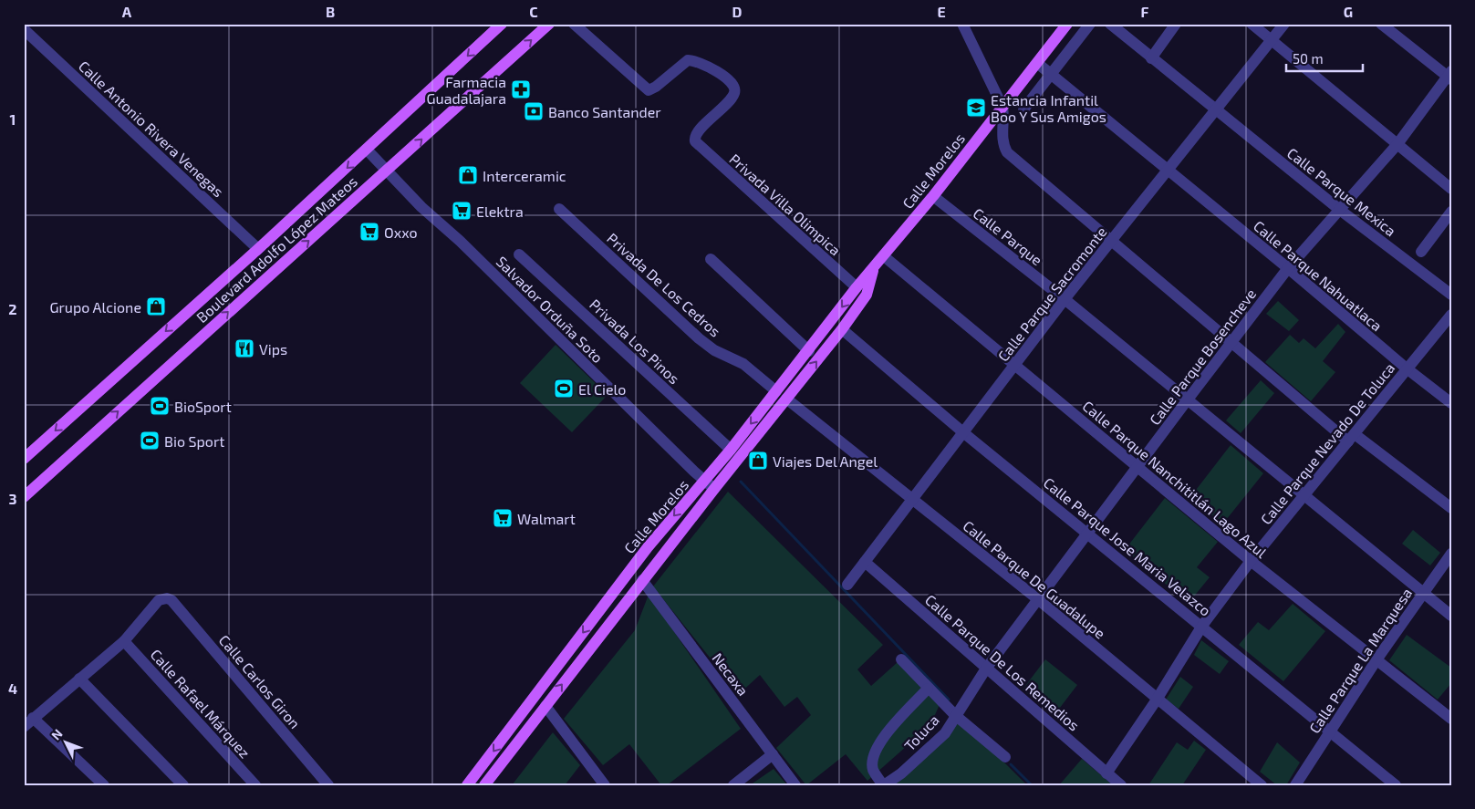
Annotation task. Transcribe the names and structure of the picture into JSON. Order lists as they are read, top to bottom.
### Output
{
  "streets": {
    "main road": ["Calle Morelos", "Boulevard Adolfo López Mateos"],
    "street": [
      "Calle Antonio Rivera Venegas",
      "Calle Parque Mexica",
      "Privada Villa Olimpica",
      "Calle Parque",
      "Calle Parque Nahuatlaca",
      "Privada De Los Cedros",
      "Calle Parque Sacromonte",
      "Salvador Orduña Soto",
      "Privada Los Pinos",
      "Calle Parque Bosencheve",
      "Calle Parque Nevado De Toluca",
      "Calle Parque Nanchititlán Lago Azul",
      "Calle Parque Jose Maria Velazco",
      "Calle Parque De Guadalupe",
      "Calle Parque La Marquesa",
      "Calle Parque De Los Remedios",
      "Necaxa",
      "Calle Carlos Giron",
      "Calle Rafael Márquez",
      "Toluca"
    ]
  },
  "crossings": [
    ["Calle Antonio Rivera Venegas", "Boulevard Adolfo López Mateos"],
    ["Calle Morelos", "Privada Villa Olimpica"],
    ["Calle Morelos", "Calle Parque"],
    ["Calle Morelos", "Calle Parque Nahuatlaca"],
    ["Calle Morelos", "Privada De Los Cedros"],
    ["Calle Morelos", "Salvador Orduña Soto"],
    ["Calle Morelos", "Privada Los Pinos"],
    ["Calle Morelos", "Calle Parque Nanchititlán Lago Azul"],
    ["Calle Morelos", "Calle Parque Jose Maria Velazco"],
    ["Calle Morelos", "Calle Parque De Guadalupe"],
    ["Calle Morelos", "Necaxa"],
    ["Calle Parque Mexica", "Calle Parque Sacromonte"],
    ["Calle Parque Mexica", "Calle Parque Bosencheve"],
    ["Calle Parque", "Calle Parque Sacromonte"],
    ["Calle Parque", "Calle Parque Bosencheve"],
    ["Calle Parque", "Calle Parque Nevado De Toluca"],
    ["Calle Parque", "Calle Parque La Marquesa"],
    ["Boulevard Adolfo López Mateos", "Salvador Orduña Soto"],
    ["Calle Parque Nahuatlaca", "Calle Parque Sacromonte"],
    ["Calle Parque Nahuatlaca", "Calle Parque Bosencheve"],
    ["Calle Parque Nahuatlaca", "Calle Parque Nevado De Toluca"],
    ["Calle Parque Sacromonte", "Calle Parque Nanchititlán Lago Azul"],
    ["Calle Parque Sacromonte", "Calle Parque Jose Maria Velazco"],
    ["Calle Parque Sacromonte", "Calle Parque De Guadalupe"],
    ["Calle Parque Sacromonte", "Calle Parque De Los Remedios"],
    ["Calle Parque Bosencheve", "Calle Parque Nanchititlán Lago Azul"],
    ["Calle Parque Bosencheve", "Calle Parque Jose Maria Velazco"],
    ["Calle Parque Bosencheve", "Calle Parque De Guadalupe"],
    ["Calle Parque Bosencheve", "Calle Parque De Los Remedios"],
    ["Calle Parque Bosencheve", "Toluca"],
    ["Calle Parque Nevado De Toluca", "Calle Parque Nanchititlán Lago Azul"],
    ["Calle Parque Nevado De Toluca", "Calle Parque Jose Maria Velazco"],
    ["Calle Parque Nevado De Toluca", "Calle Parque De Guadalupe"],
    ["Calle Parque Nevado De Toluca", "Calle Parque De Los Remedios"],
    ["Calle Parque Nanchititlán Lago Azul", "Calle Parque La Marquesa"],
    ["Calle Parque Jose Maria Velazco", "Calle Parque La Marquesa"],
    ["Calle Parque De Los Remedios", "Toluca"],
    ["Calle Carlos Giron", "Calle Rafael Márquez"]
  ],
  "places": {
    "pharmacy": ["Farmacia Guadalajara"],
    "school or university": ["Estancia Infantil Boo Y Sus Amigos"],
    "bank": ["Banco Santander"],
    "shop": ["Interceramic", "Grupo Alcione", "Viajes Del Angel"],
    "supermarket": ["Elektra", "Oxxo", "Walmart"],
    "restaurant": ["Vips"],
    "sports": ["El Cielo", "BioSport", "Bio Sport"]
  },
  "scale_bar": "50 m",
  "north": "top left",
  "grid": {
    "columns": [
      "A",
      "B",
      "C",
      "D",
      "E",
      "F",
      "G"
    ],
    "rows": [
      "1",
      "2",
      "3",
      "4"
    ]
  }
}
